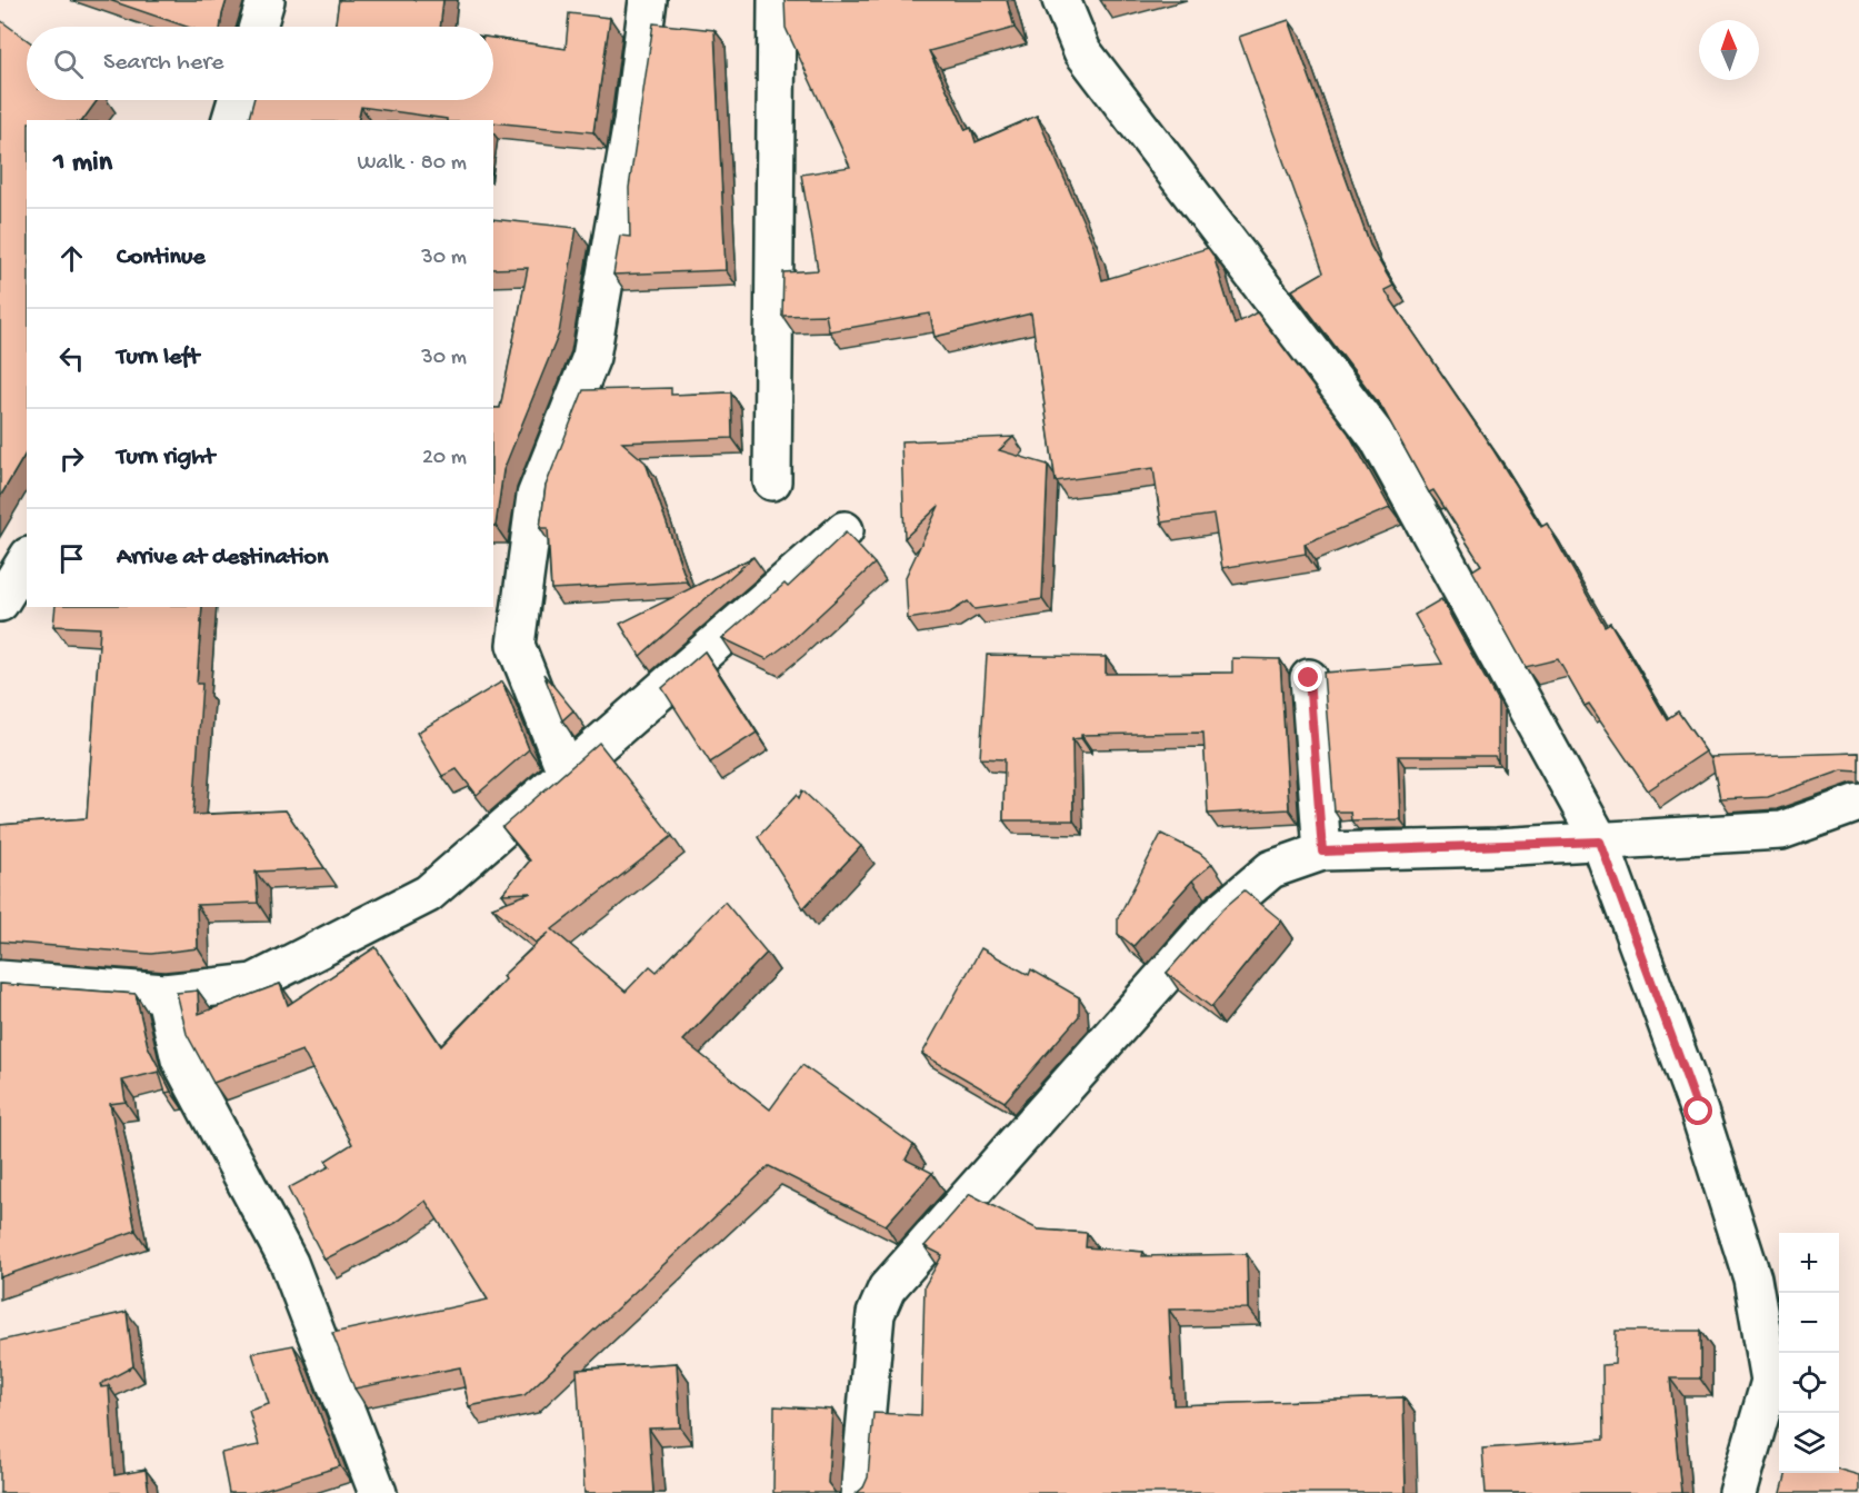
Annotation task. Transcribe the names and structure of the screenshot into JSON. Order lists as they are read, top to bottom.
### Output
{
  "north": "top",
  "page": {
    "search": "Search here",
    "heading": ["1 min", "Walk · 80 m"],
    "list": [
      ["Continue", "30 m"],
      ["Turn left", "30 m"],
      ["Turn right", "20 m"],
      "Arrive at destination"
    ],
    "map_buttons": ["+", "−"]
  }
}
